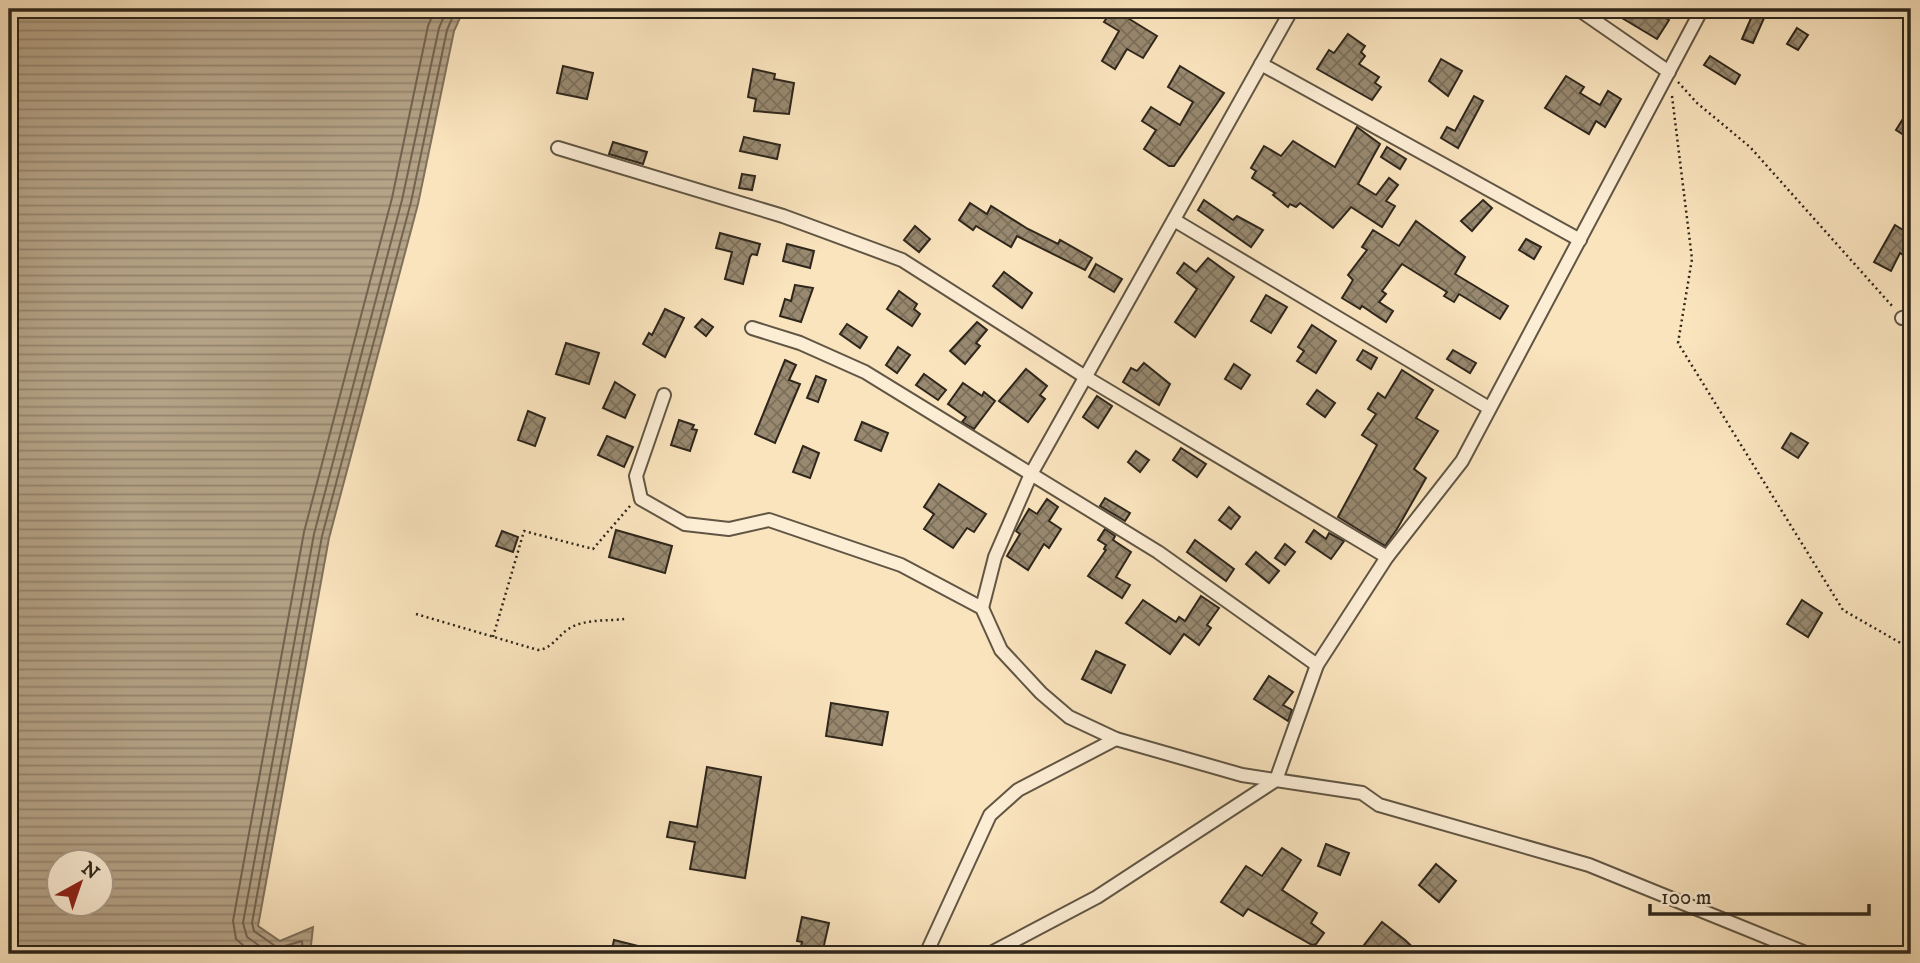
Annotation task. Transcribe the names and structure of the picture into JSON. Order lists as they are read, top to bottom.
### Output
{
  "scale_bar": "100 m",
  "north": "top right"
}
